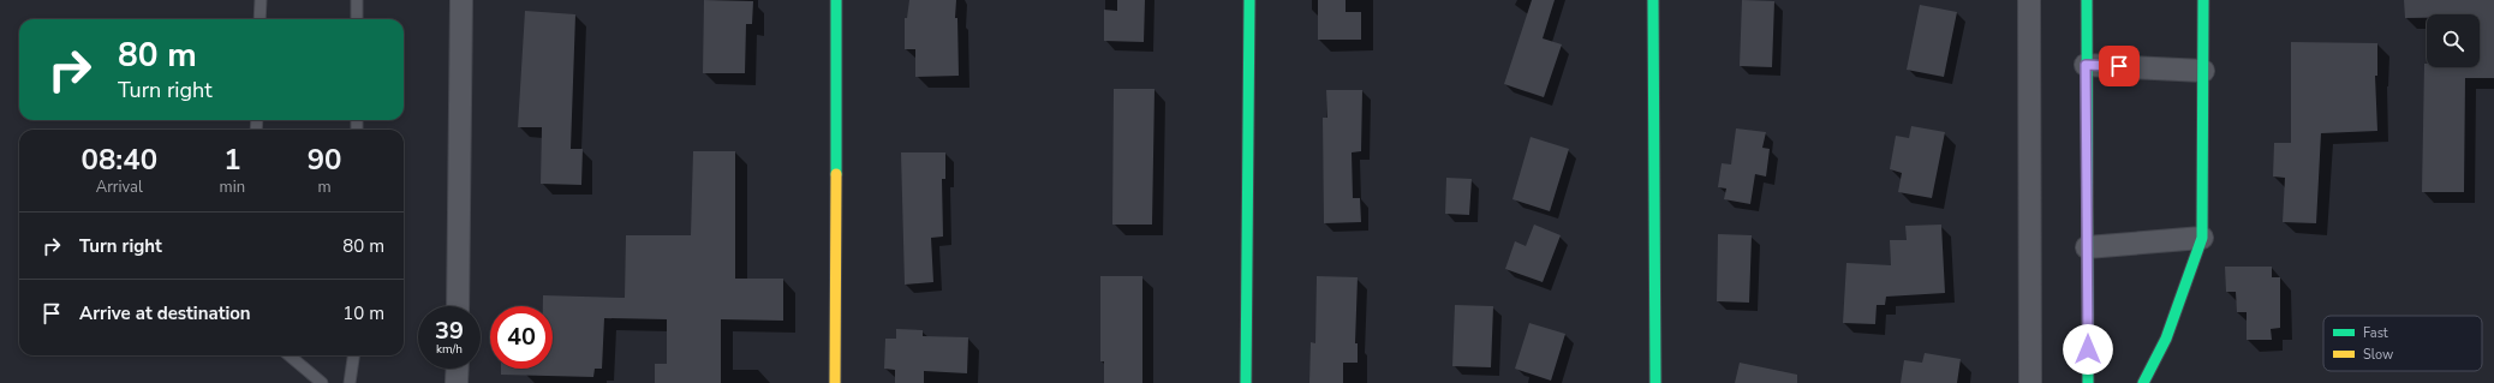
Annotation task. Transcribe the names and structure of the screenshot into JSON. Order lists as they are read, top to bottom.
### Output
{
  "legend": ["Fast", "Slow"],
  "page": {
    "turn": ["80 m", "Turn right"],
    "eta": [
      "08:40",
      "Arrival",
      "1",
      "min",
      "90",
      "m"
    ],
    "list": [
      {
        "name": "Turn right",
        "value": "80 m"
      },
      {
        "name": "Arrive at destination",
        "value": "10 m"
      }
    ],
    "speed": "39 km/h",
    "limit": "40"
  }
}
